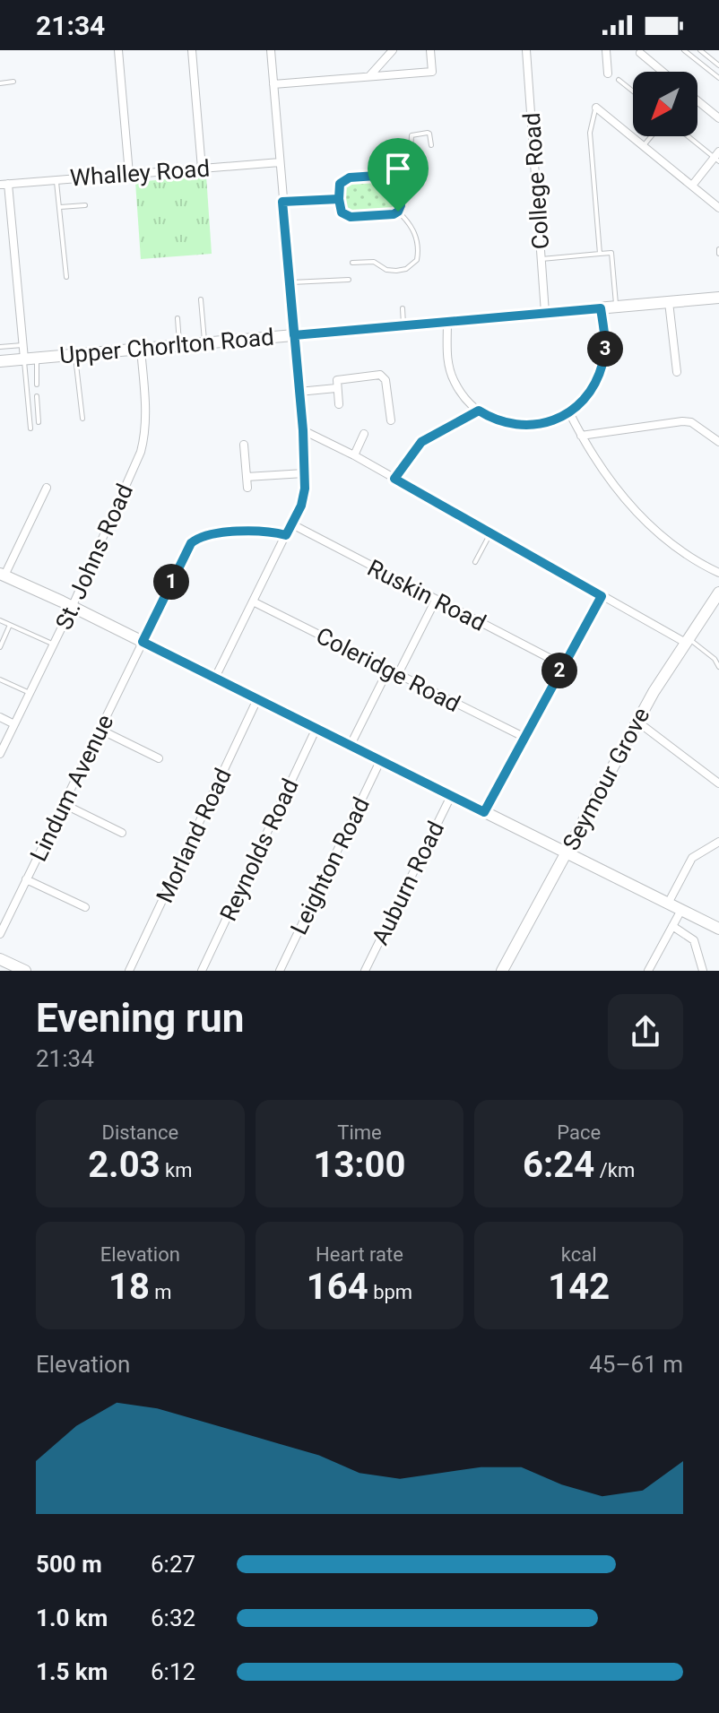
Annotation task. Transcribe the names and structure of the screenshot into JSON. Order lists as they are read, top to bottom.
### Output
{
  "streets": {
    "main road": ["Upper Chorlton Road", "Seymour Grove"],
    "street": [
      "Whalley Road",
      "College Road",
      "St. Johns Road",
      "Ruskin Road",
      "Coleridge Road",
      "Lindum Avenue",
      "Morland Road",
      "Reynolds Road",
      "Leighton Road",
      "Auburn Road"
    ]
  },
  "crossings": [
    ["College Road", "Upper Chorlton Road"],
    ["Upper Chorlton Road", "St. Johns Road"]
  ],
  "north": "bottom left",
  "page": {
    "status": "21:34",
    "pins": ["3", "1", "2"],
    "heading": ["Evening run", "21:34"],
    "stats": [
      ["Distance", "2.03 km"],
      ["Time", "13:00"],
      ["Pace", "6:24 /km"],
      ["Elevation", "18 m"],
      ["Heart rate", "164 bpm"],
      ["kcal", "142"]
    ],
    "chart": ["Elevation", "45–61 m"],
    "list": [
      {
        "name": "500 m",
        "note": "6:27"
      },
      {
        "name": "1.0 km",
        "note": "6:32"
      },
      {
        "name": "1.5 km",
        "note": "6:12"
      }
    ]
  }
}
